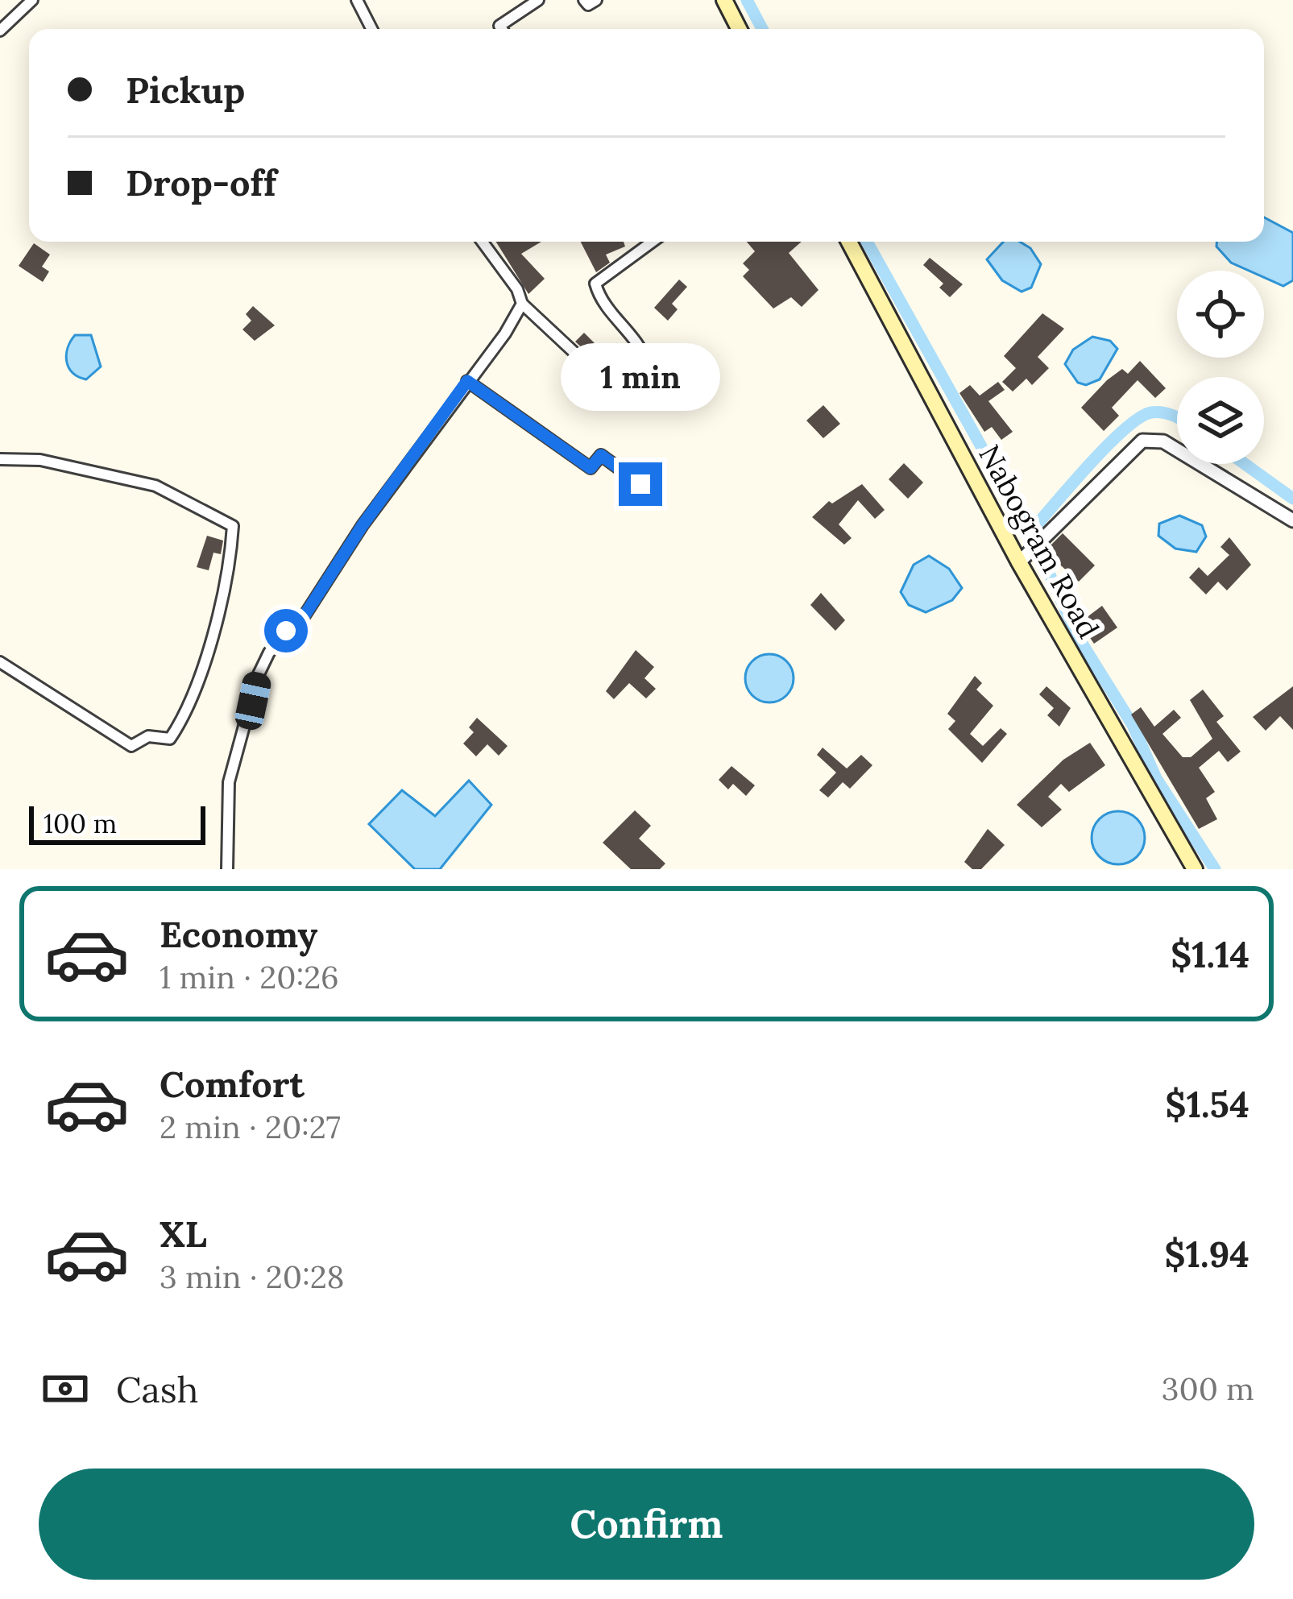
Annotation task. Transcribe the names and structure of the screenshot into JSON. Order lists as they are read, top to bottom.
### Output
{
  "streets": {
    "main road": ["Nabogram Road"]
  },
  "scale_bar": "100 m",
  "page": {
    "banner": ["Pickup", "Drop-off"],
    "bubble": "1 min",
    "scale": "100 m",
    "list": [
      {
        "name": "Economy",
        "note": "1 min · 20:26",
        "value": "$1.14"
      },
      {
        "name": "Comfort",
        "note": "2 min · 20:27",
        "value": "$1.54"
      },
      {
        "name": "XL",
        "note": "3 min · 20:28",
        "value": "$1.94"
      }
    ],
    "pay": ["Cash", "300 m"],
    "buttons": "Confirm"
  }
}
